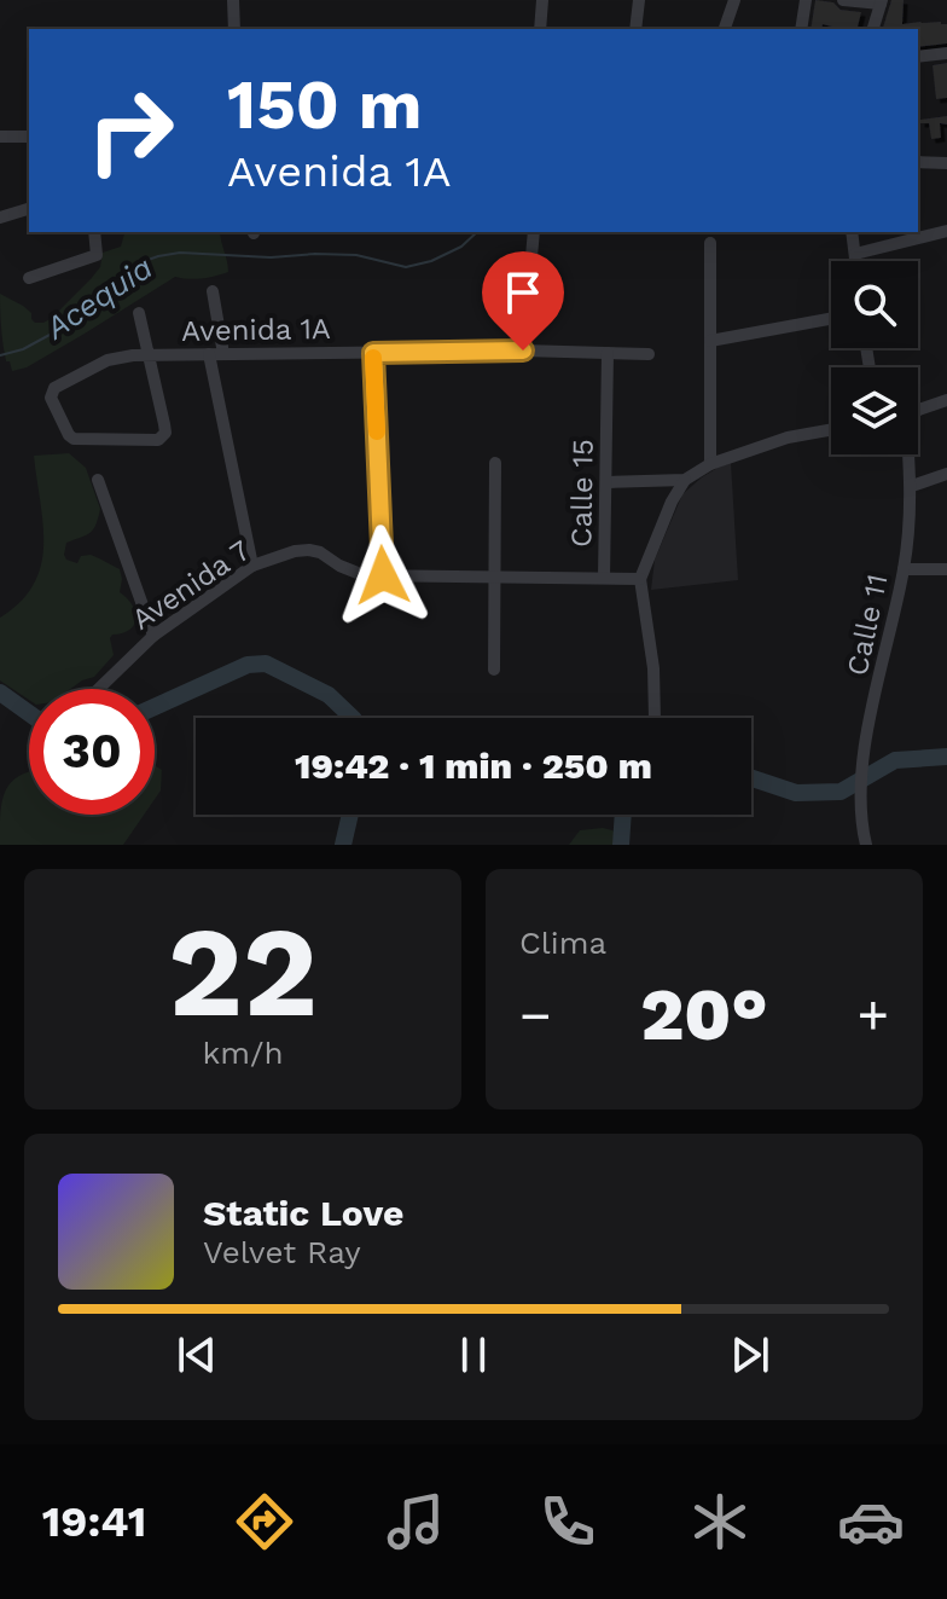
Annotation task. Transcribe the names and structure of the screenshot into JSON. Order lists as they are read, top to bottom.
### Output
{
  "streets": {
    "street": [
      "Avenida 1A",
      "Calle 15",
      "Avenida 7",
      "Calle 11"
    ]
  },
  "crossings": [
    ["Avenida 1A", "Calle 15"],
    ["Calle 15", "Avenida 7"]
  ],
  "water": ["Acequia"],
  "page": {
    "turn": ["150 m", "Avenida 1A"],
    "limit": "30",
    "trip": "19:42 · 1 min · 250 m",
    "tile": [
      ["22", "km/h"],
      "Clima"
    ],
    "heat": ["−", "20°", "+"],
    "song": ["Static Love", "Velvet Ray"],
    "tabs": "19:41"
  }
}
